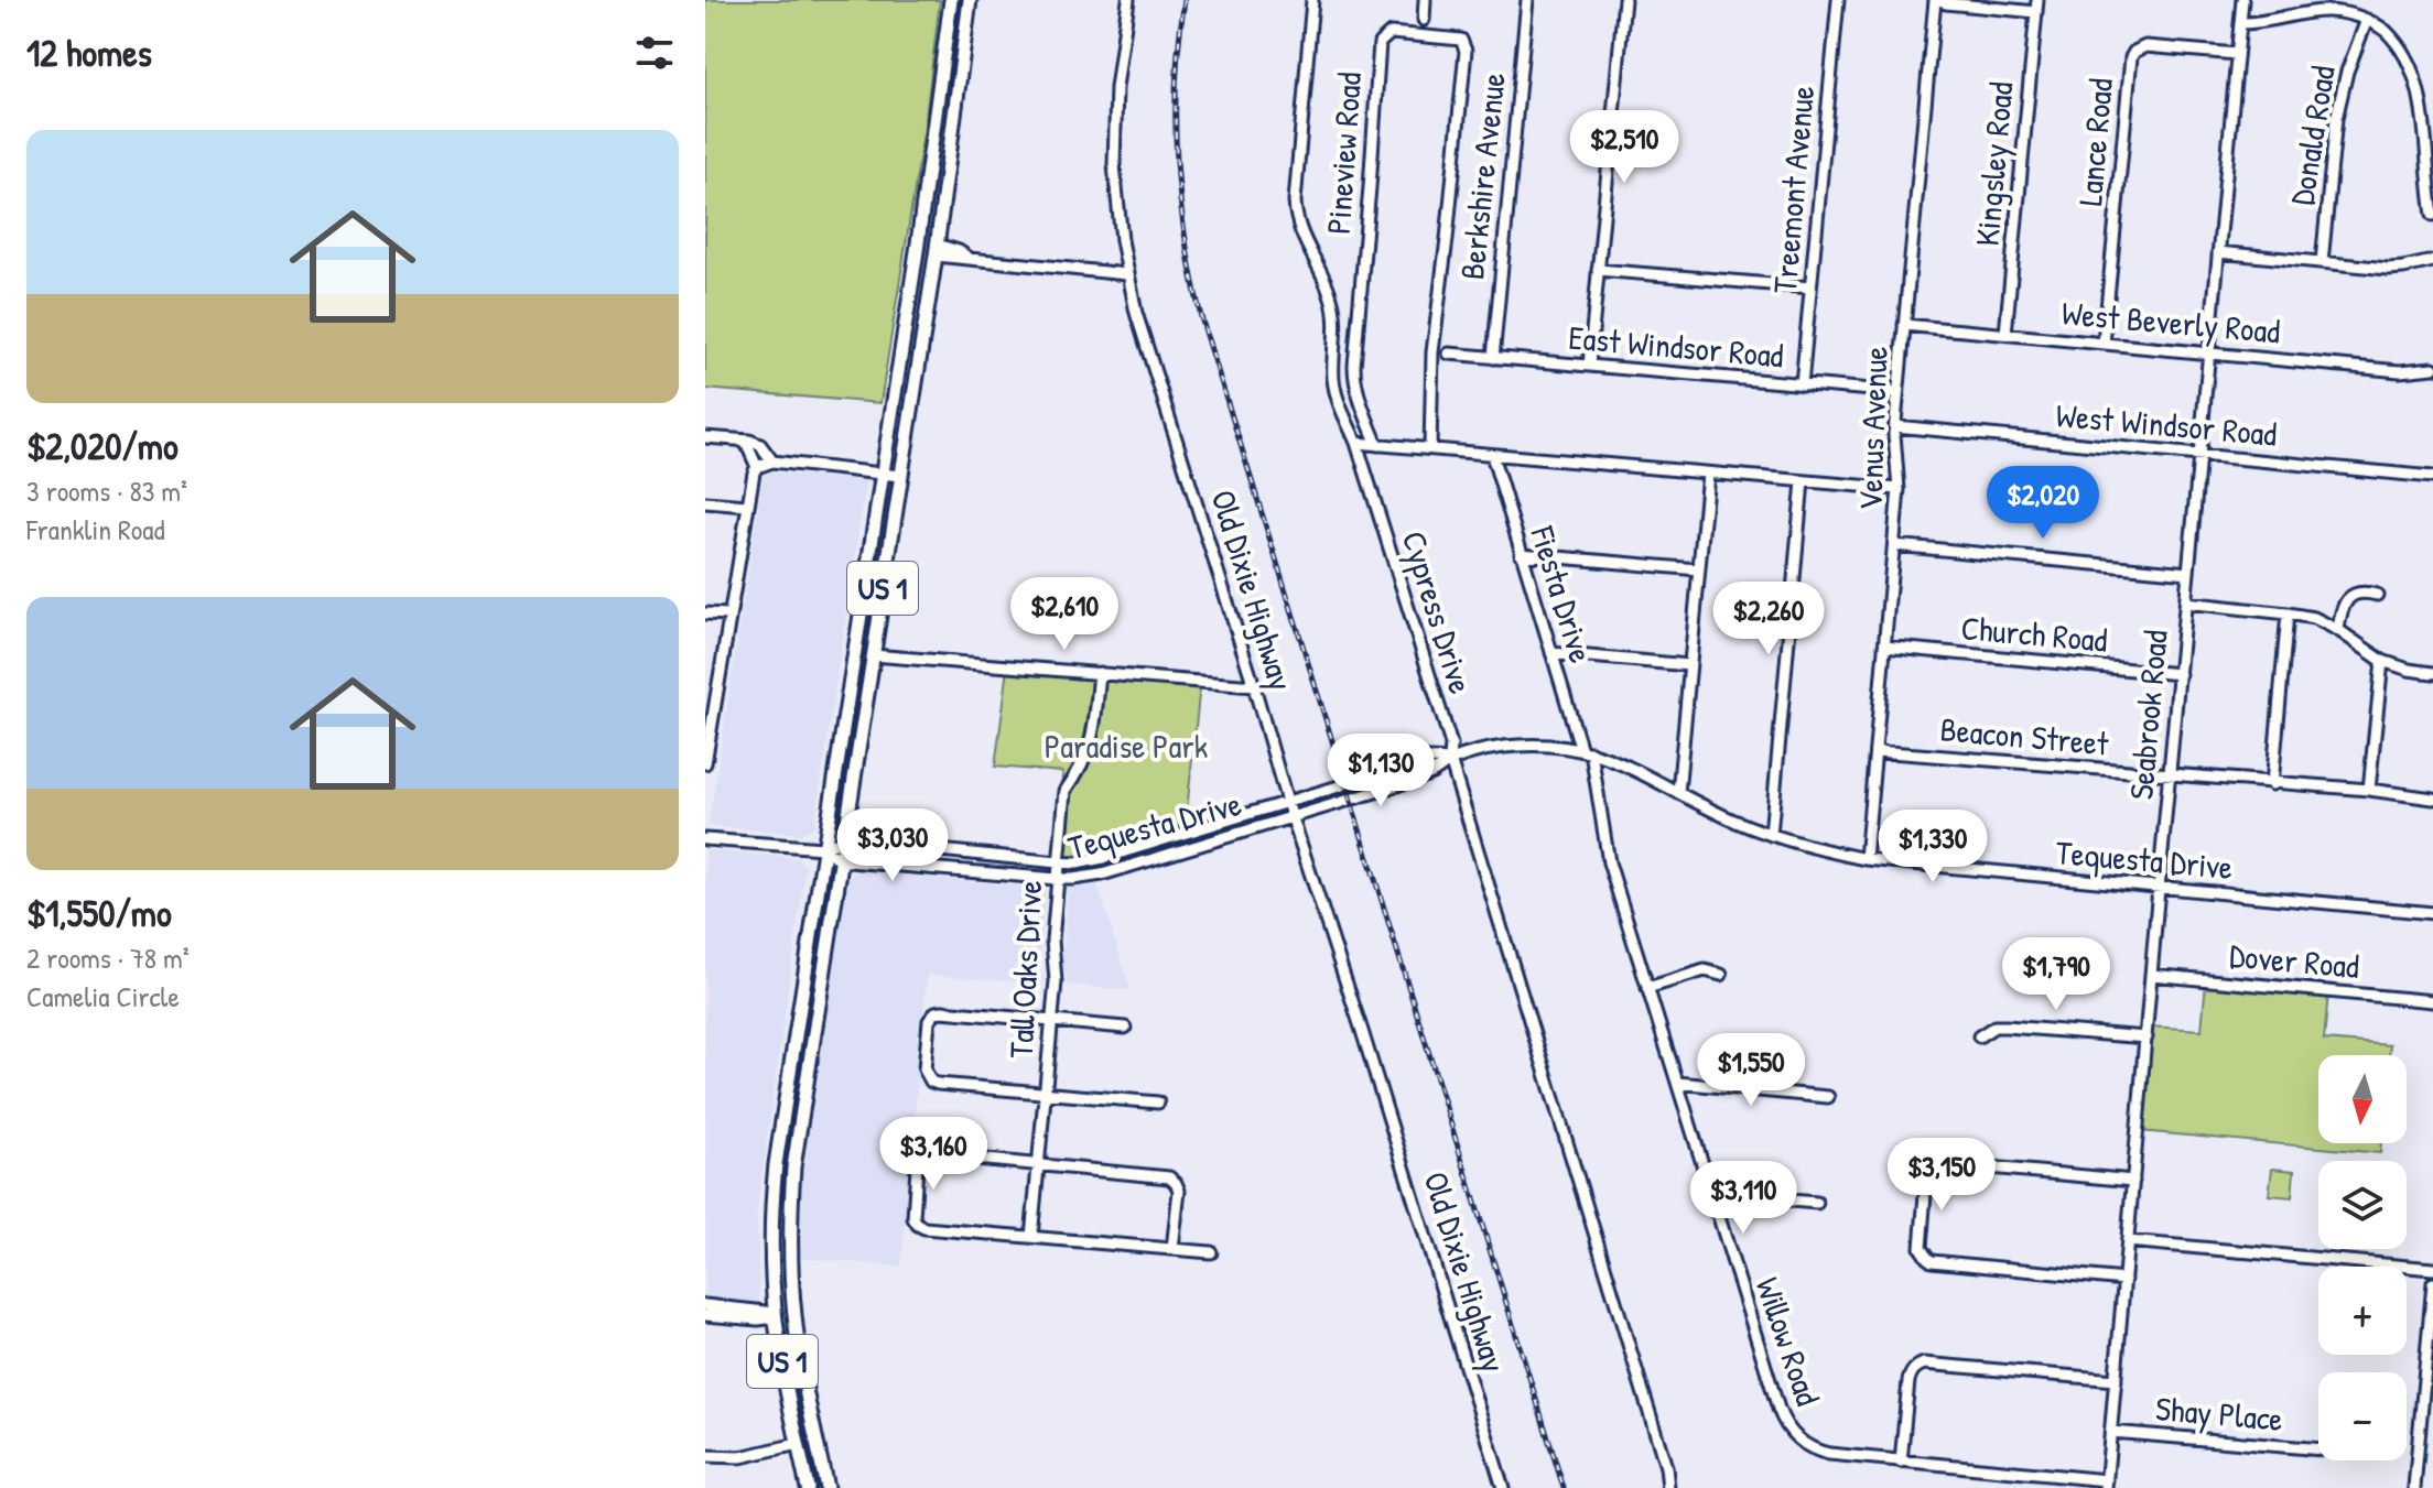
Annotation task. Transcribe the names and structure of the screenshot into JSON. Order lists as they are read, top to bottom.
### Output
{
  "streets": {
    "main road": ["US 1"],
    "street": [
      "Donald Road",
      "Lance Road",
      "Pineview Road",
      "Kingsley Road",
      "Berkshire Avenue",
      "Treemont Avenue",
      "West Beverly Road",
      "East Windsor Road",
      "West Windsor Road",
      "Venus Avenue",
      "Old Dixie Highway",
      "Fiesta Drive",
      "Cypress Drive",
      "Church Road",
      "Seabrook Road",
      "Beacon Street",
      "Tequesta Drive",
      "Dover Road",
      "Tall Oaks Drive",
      "Willow Road",
      "Shay Place"
    ]
  },
  "crossings": [
    ["Lance Road", "West Beverly Road"],
    ["Lance Road", "Seabrook Road"],
    ["Kingsley Road", "West Beverly Road"],
    ["Berkshire Avenue", "East Windsor Road"],
    ["Treemont Avenue", "East Windsor Road"],
    ["West Beverly Road", "Venus Avenue"],
    ["West Beverly Road", "Seabrook Road"],
    ["East Windsor Road", "Venus Avenue"],
    ["West Windsor Road", "Venus Avenue"],
    ["West Windsor Road", "Seabrook Road"],
    ["Venus Avenue", "Church Road"],
    ["Venus Avenue", "Beacon Street"],
    ["Venus Avenue", "Tequesta Drive"],
    ["US 1", "Tequesta Drive"],
    ["Old Dixie Highway", "Tequesta Drive"],
    ["Fiesta Drive", "Tequesta Drive"],
    ["Fiesta Drive", "Willow Road"],
    ["Cypress Drive", "Tequesta Drive"],
    ["Church Road", "Seabrook Road"],
    ["Seabrook Road", "Beacon Street"],
    ["Seabrook Road", "Tequesta Drive"],
    ["Seabrook Road", "Dover Road"],
    ["Seabrook Road", "Willow Road"],
    ["Seabrook Road", "Shay Place"],
    ["Tequesta Drive", "Tall Oaks Drive"],
    ["Tequesta Drive", "Willow Road"]
  ],
  "parks": ["Paradise Park"],
  "north": "bottom",
  "page": {
    "heading": "12 homes",
    "list": [
      {
        "name": "$2,020/mo",
        "note": "3 rooms · 83 m² · Franklin Road"
      },
      {
        "name": "$1,550/mo",
        "note": "2 rooms · 78 m² · Camelia Circle"
      }
    ],
    "price": [
      "$2,510",
      "$2,020",
      "$2,610",
      "$2,260",
      "$1,130",
      "$3,030",
      "$1,330",
      "$1,790",
      "$1,550",
      "$3,160",
      "$3,150",
      "$3,110"
    ],
    "map_buttons": ["+", "−"]
  }
}
